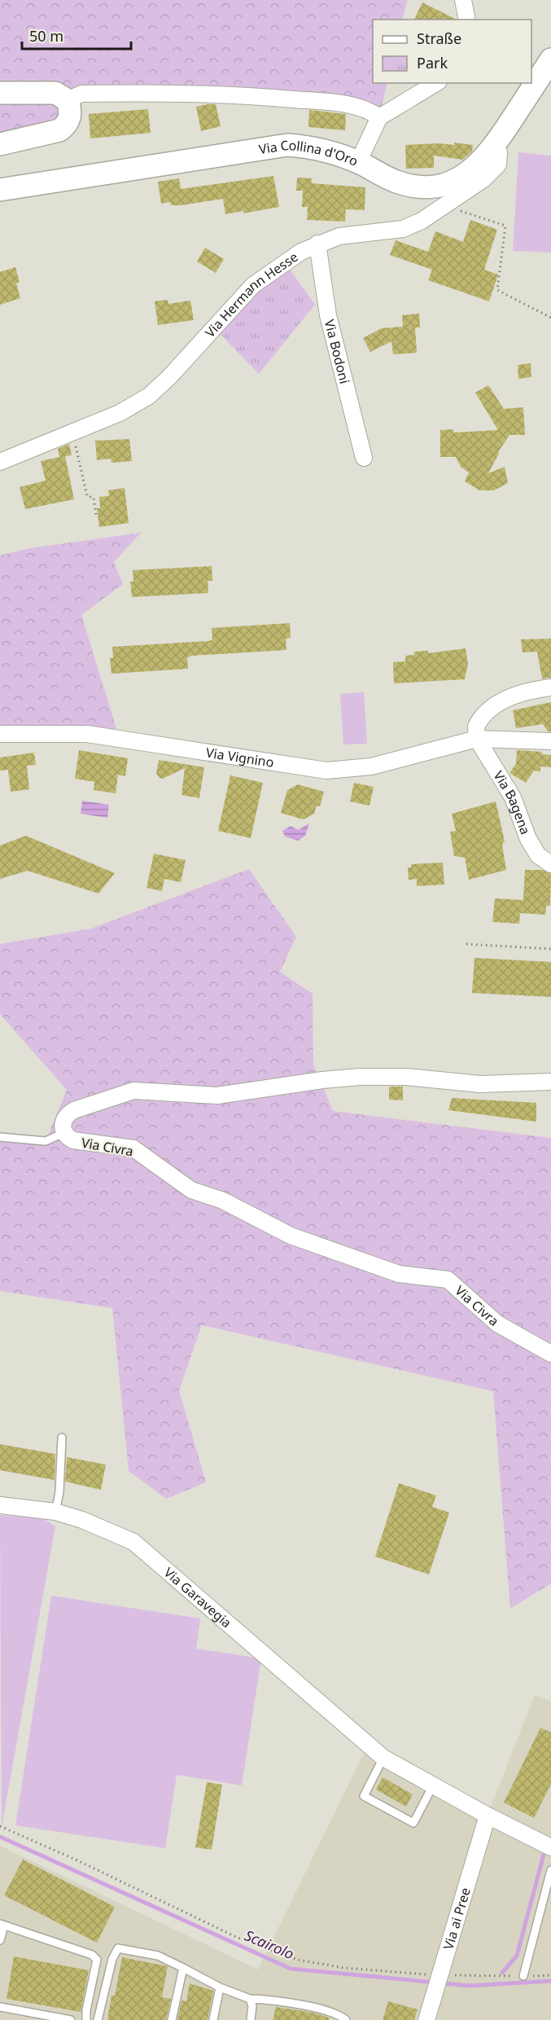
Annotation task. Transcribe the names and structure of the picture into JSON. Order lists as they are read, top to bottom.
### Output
{
  "streets": {
    "street": [
      "Via Collina d'Oro",
      "Via Hermann Hesse",
      "Via Bodoni",
      "Via Vignino",
      "Via Bagena",
      "Via Civra",
      "Via Garavegia",
      "Via ai Pree"
    ]
  },
  "crossings": [
    ["Via Collina d'Oro", "Via Hermann Hesse"],
    ["Via Hermann Hesse", "Via Bodoni"],
    ["Via Vignino", "Via Bagena"]
  ],
  "water": ["Scairolo"],
  "legend": ["Straße", "Park"],
  "scale_bar": "50 m"
}
